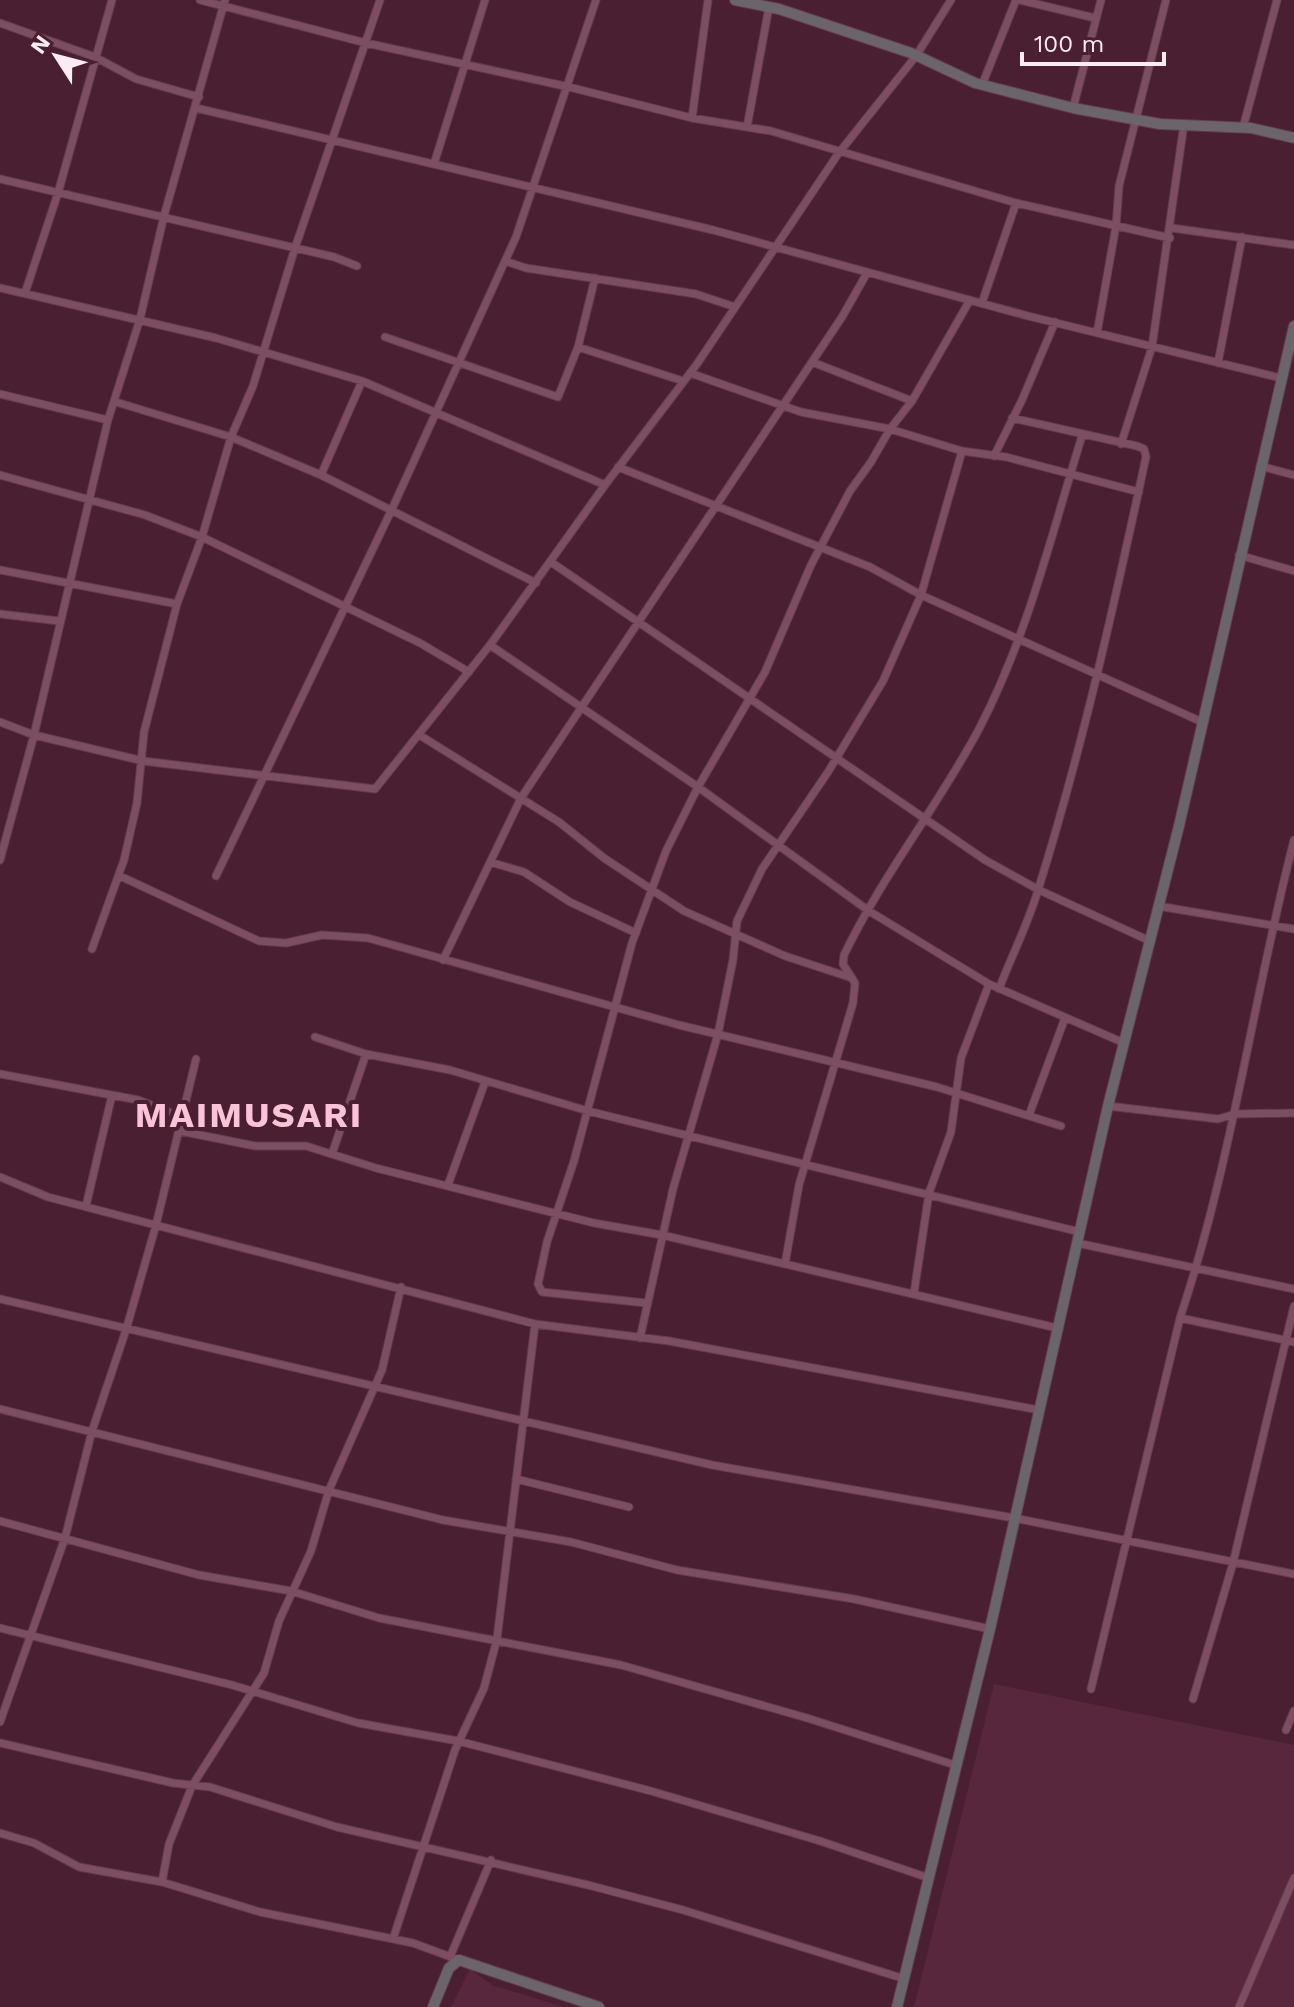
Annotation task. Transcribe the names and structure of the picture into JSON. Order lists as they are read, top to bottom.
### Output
{
  "districts": ["MAIMUSARI"],
  "scale_bar": "100 m",
  "north": "top left"
}
